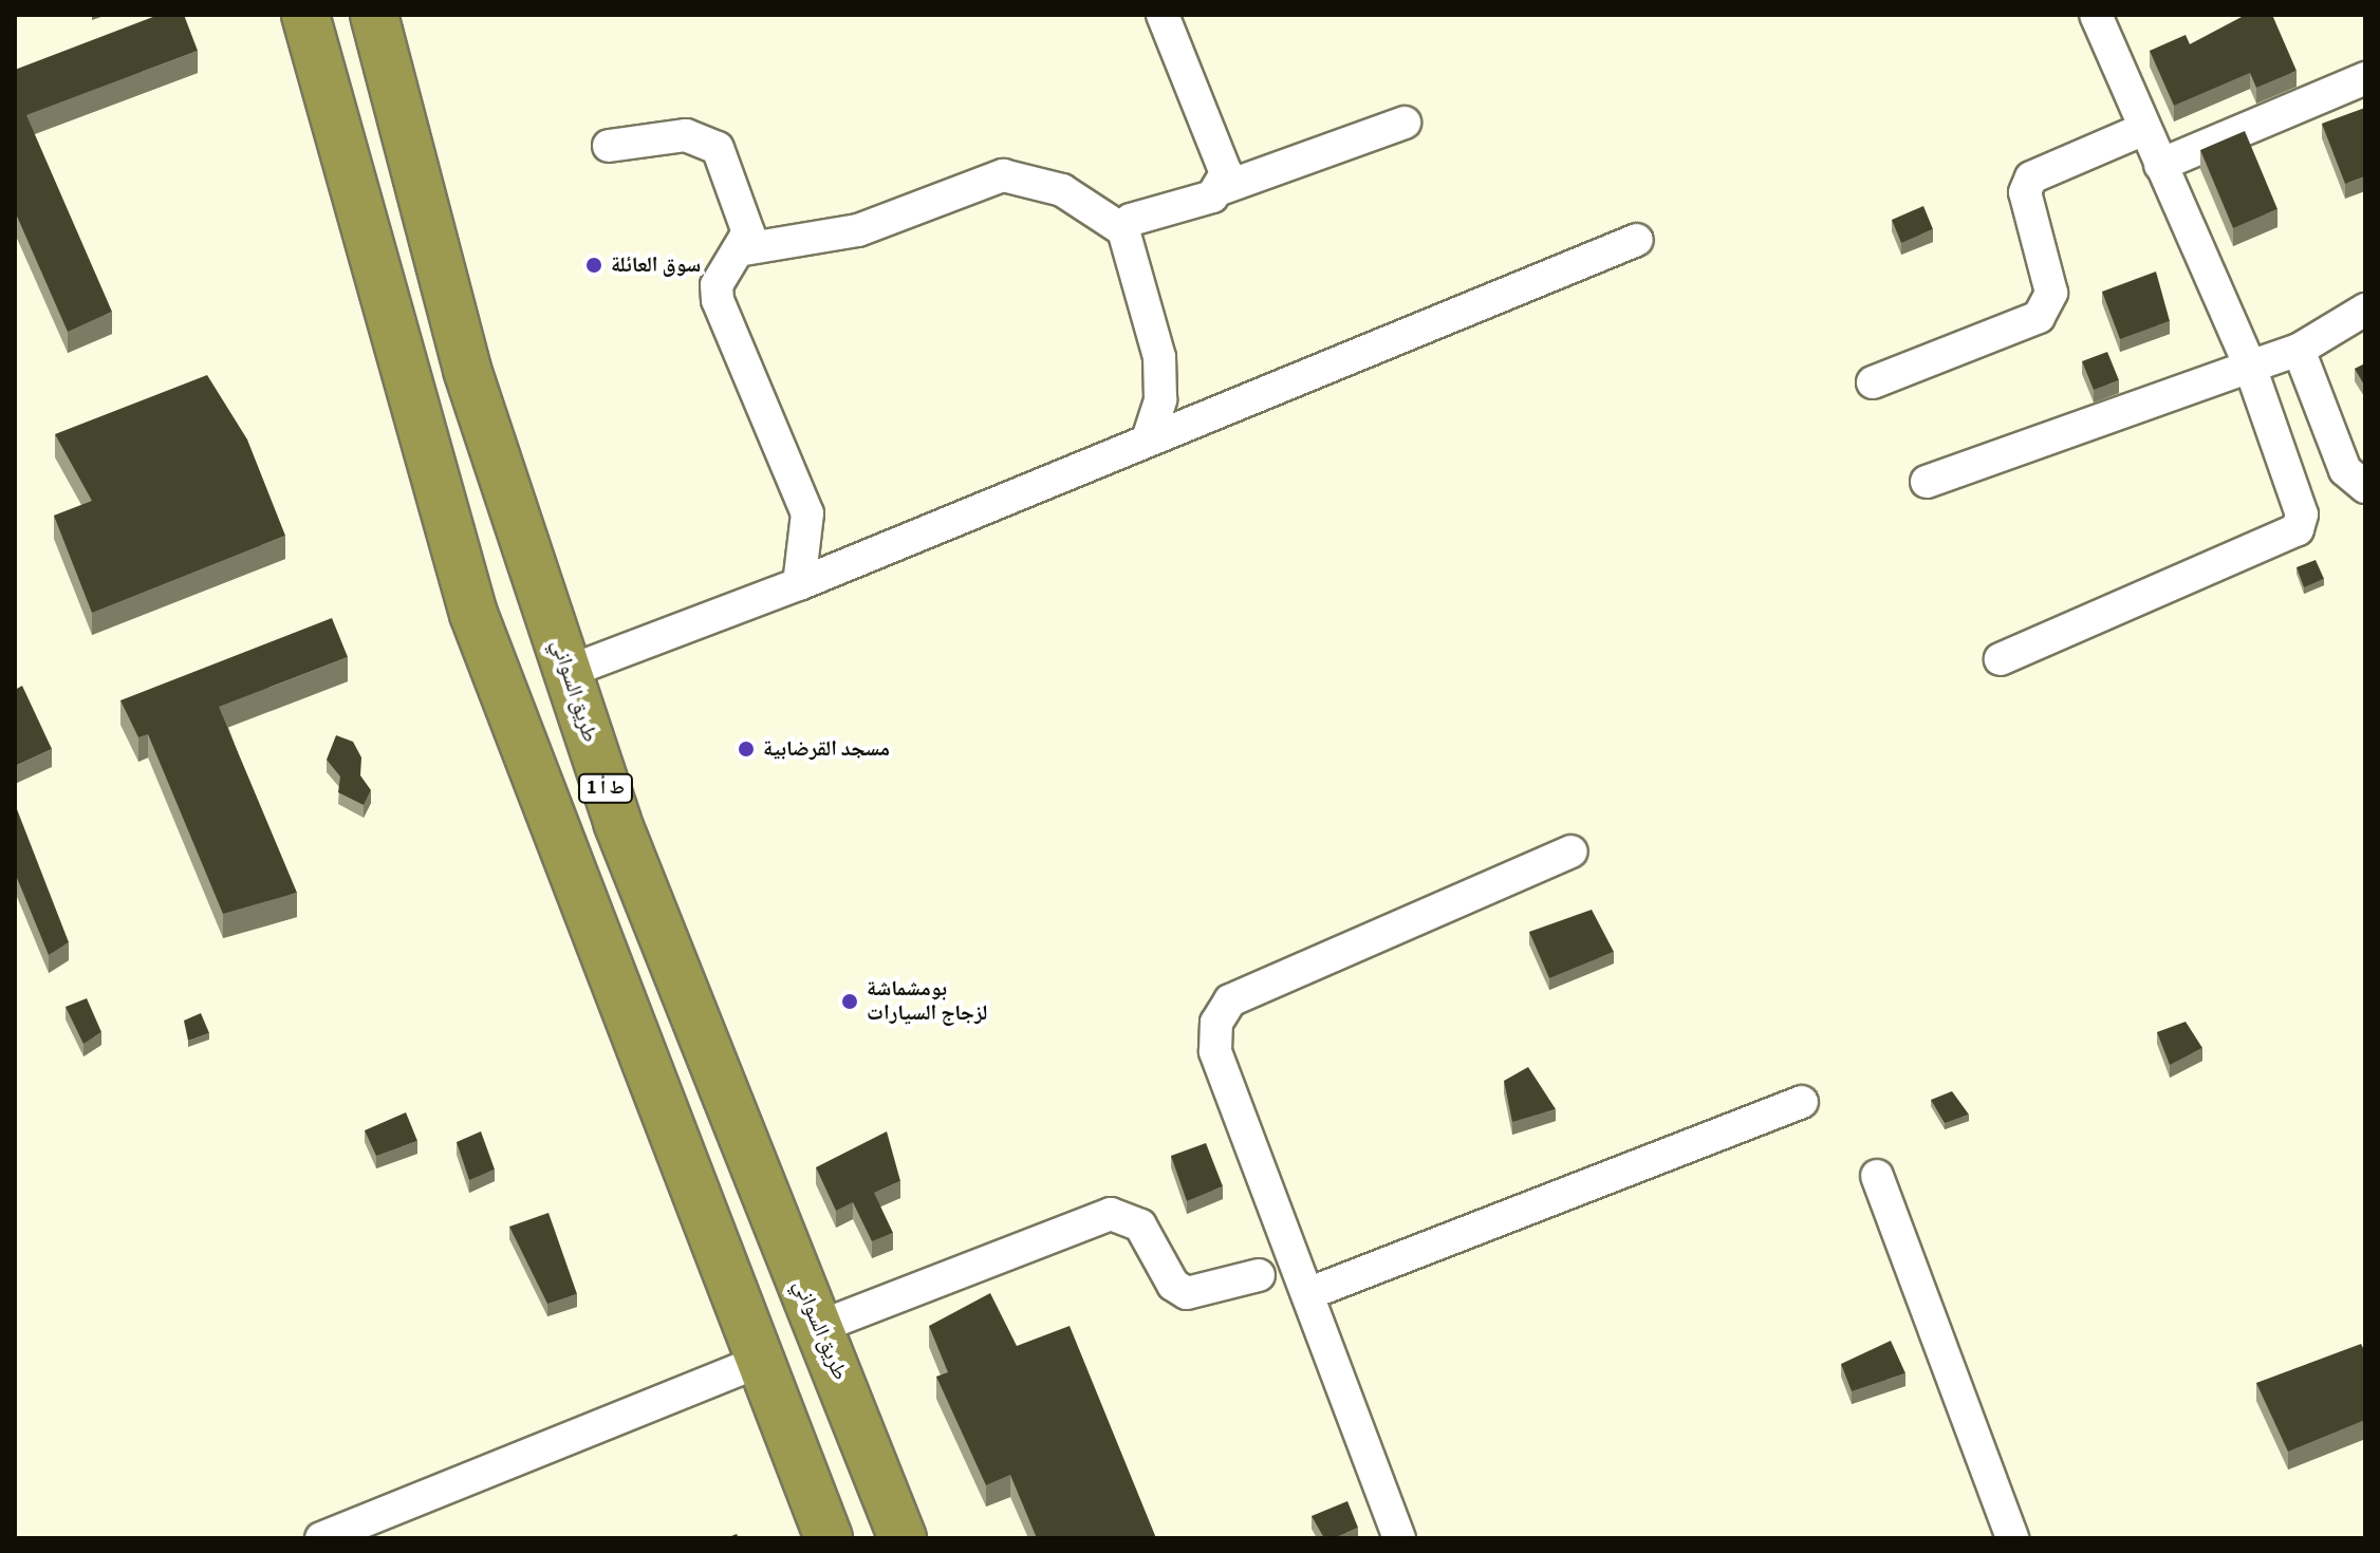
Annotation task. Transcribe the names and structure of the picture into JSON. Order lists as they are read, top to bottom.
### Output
{
  "streets": {
    "highway": ["طريق السواني", "ط أ 1"]
  },
  "places": ["سوق العائلة", "مسجد القرضابية", "بومشماشة لزجاج السيارات"]
}
